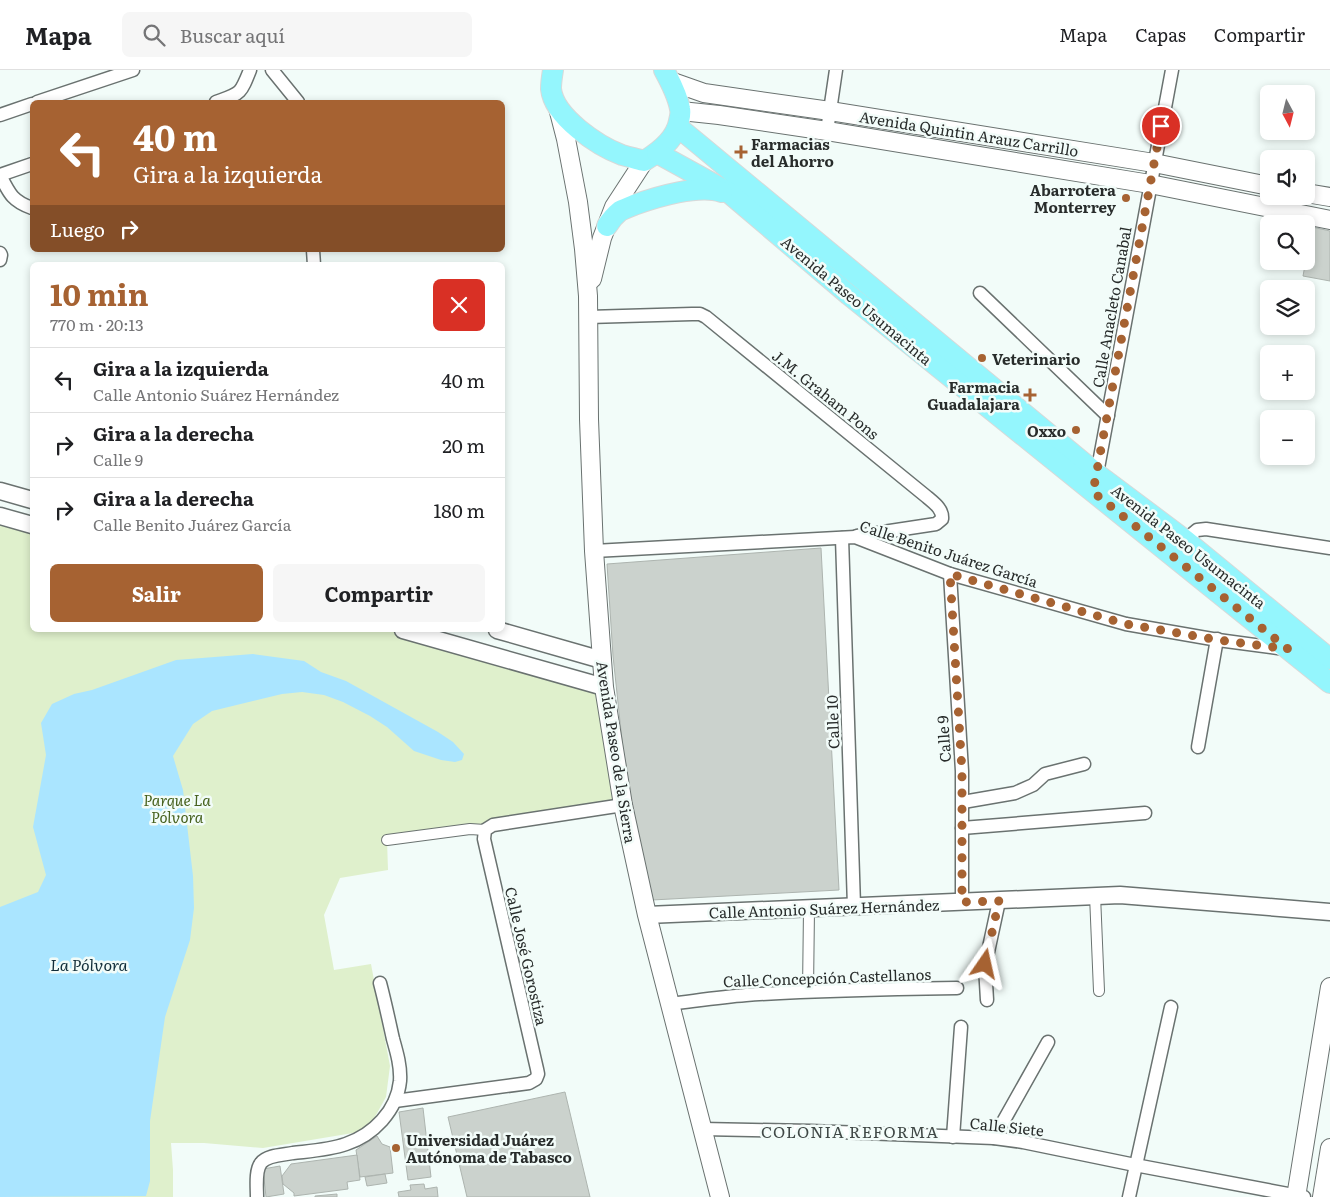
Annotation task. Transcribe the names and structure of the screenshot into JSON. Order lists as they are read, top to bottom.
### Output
{
  "streets": {
    "main road": ["Avenida Quintin Arauz Carrillo", "Avenida Paseo Usumacinta", "Avenida Paseo de la Sierra"],
    "street": [
      "Calle Anacleto Canabal",
      "J.M. Graham Pons",
      "Calle Benito Juárez García",
      "Calle 10",
      "Calle 9",
      "Calle Antonio Suárez Hernández",
      "Calle José Gorostiza",
      "Calle Concepción Castellanos",
      "Calle Siete"
    ]
  },
  "crossings": [
    ["Avenida Quintin Arauz Carrillo", "Avenida Paseo Usumacinta"],
    ["Avenida Quintin Arauz Carrillo", "Calle Anacleto Canabal"],
    ["Avenida Paseo Usumacinta", "Calle Anacleto Canabal"],
    ["Avenida Paseo Usumacinta", "Calle Benito Juárez García"],
    ["Avenida Paseo Usumacinta", "Avenida Paseo de la Sierra"],
    ["J.M. Graham Pons", "Calle Benito Juárez García"],
    ["J.M. Graham Pons", "Avenida Paseo de la Sierra"],
    ["Calle Benito Juárez García", "Calle 10"],
    ["Calle Benito Juárez García", "Calle 9"],
    ["Calle Benito Juárez García", "Avenida Paseo de la Sierra"],
    ["Calle 10", "Calle Antonio Suárez Hernández"],
    ["Calle 9", "Calle Antonio Suárez Hernández"],
    ["Avenida Paseo de la Sierra", "Calle Antonio Suárez Hernández"],
    ["Avenida Paseo de la Sierra", "Calle Concepción Castellanos"],
    ["Avenida Paseo de la Sierra", "Calle Siete"]
  ],
  "districts": ["COLONIA REFORMA"],
  "water": ["La Pólvora"],
  "parks": ["Parque La Pólvora"],
  "places": {
    "health": ["Farmacias del Ahorro", "Farmacia Guadalajara"],
    "other": [
      "Abarrotera Monterrey",
      "Veterinario",
      "Oxxo",
      "Universidad Juárez Autónoma de Tabasco"
    ]
  },
  "north": "bottom",
  "page": {
    "header": "Mapa",
    "search": "Buscar aquí",
    "nav": ["Mapa", "Capas", "Compartir"],
    "map_buttons": ["+", "−"],
    "turn": ["40 m", "Gira a la izquierda"],
    "then": "Luego",
    "heading": ["10 min", "770 m · 20:13"],
    "list": [
      {
        "name": "Gira a la izquierda",
        "note": "Calle Antonio Suárez Hernández",
        "value": "40 m"
      },
      {
        "name": "Gira a la derecha",
        "note": "Calle 9",
        "value": "20 m"
      },
      {
        "name": "Gira a la derecha",
        "note": "Calle Benito Juárez García",
        "value": "180 m"
      }
    ],
    "buttons": ["Salir", "Compartir"]
  }
}
